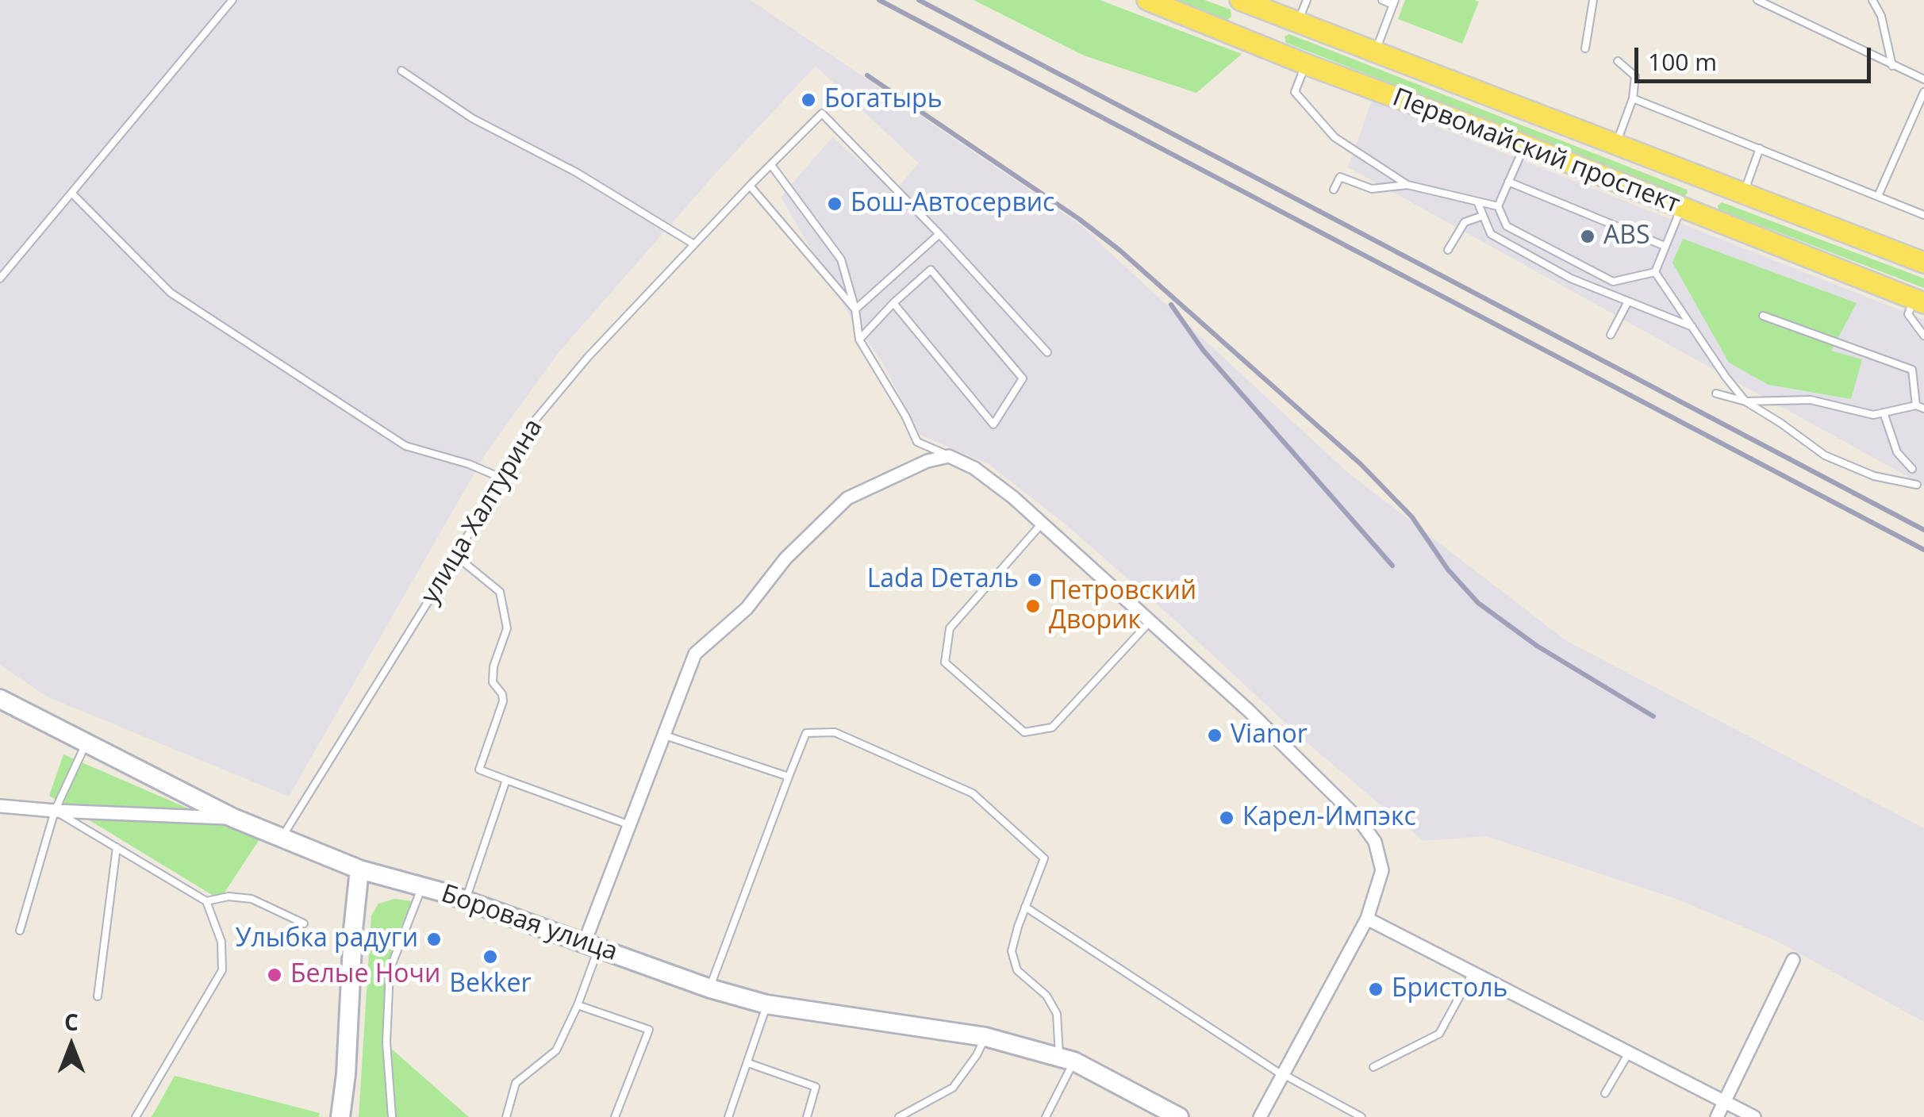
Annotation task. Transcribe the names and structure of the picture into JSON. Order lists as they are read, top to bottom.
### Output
{
  "streets": {
    "main road": ["Первомайский проспект", "Боровая улица"],
    "lane": ["улица Халтурина"]
  },
  "crossings": [
    ["улица Халтурина", "Боровая улица"]
  ],
  "places": [
    "Богатырь",
    "Бош-Автосервис",
    "ABS",
    "Lada Dеталь",
    "Петровский Дворик",
    "Vianor",
    "Карел-Импэкс",
    "Улыбка радуги",
    "Bekker",
    "Белые Ночи",
    "Бристоль"
  ],
  "scale_bar": "100 m",
  "north": "top"
}
